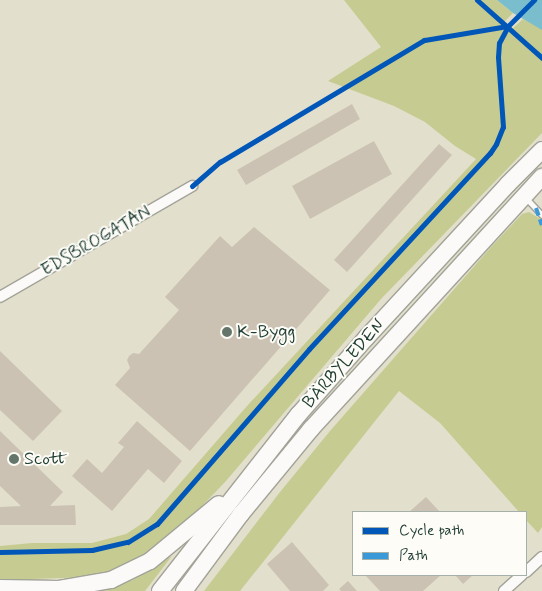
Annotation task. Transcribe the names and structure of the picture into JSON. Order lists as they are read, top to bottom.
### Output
{
  "streets": {
    "main road": ["BÄRBYLEDEN"],
    "street": ["EDSBROGATAN"]
  },
  "places": ["K-Bygg", "Scott"],
  "legend": ["Cycle path", "Path"]
}
